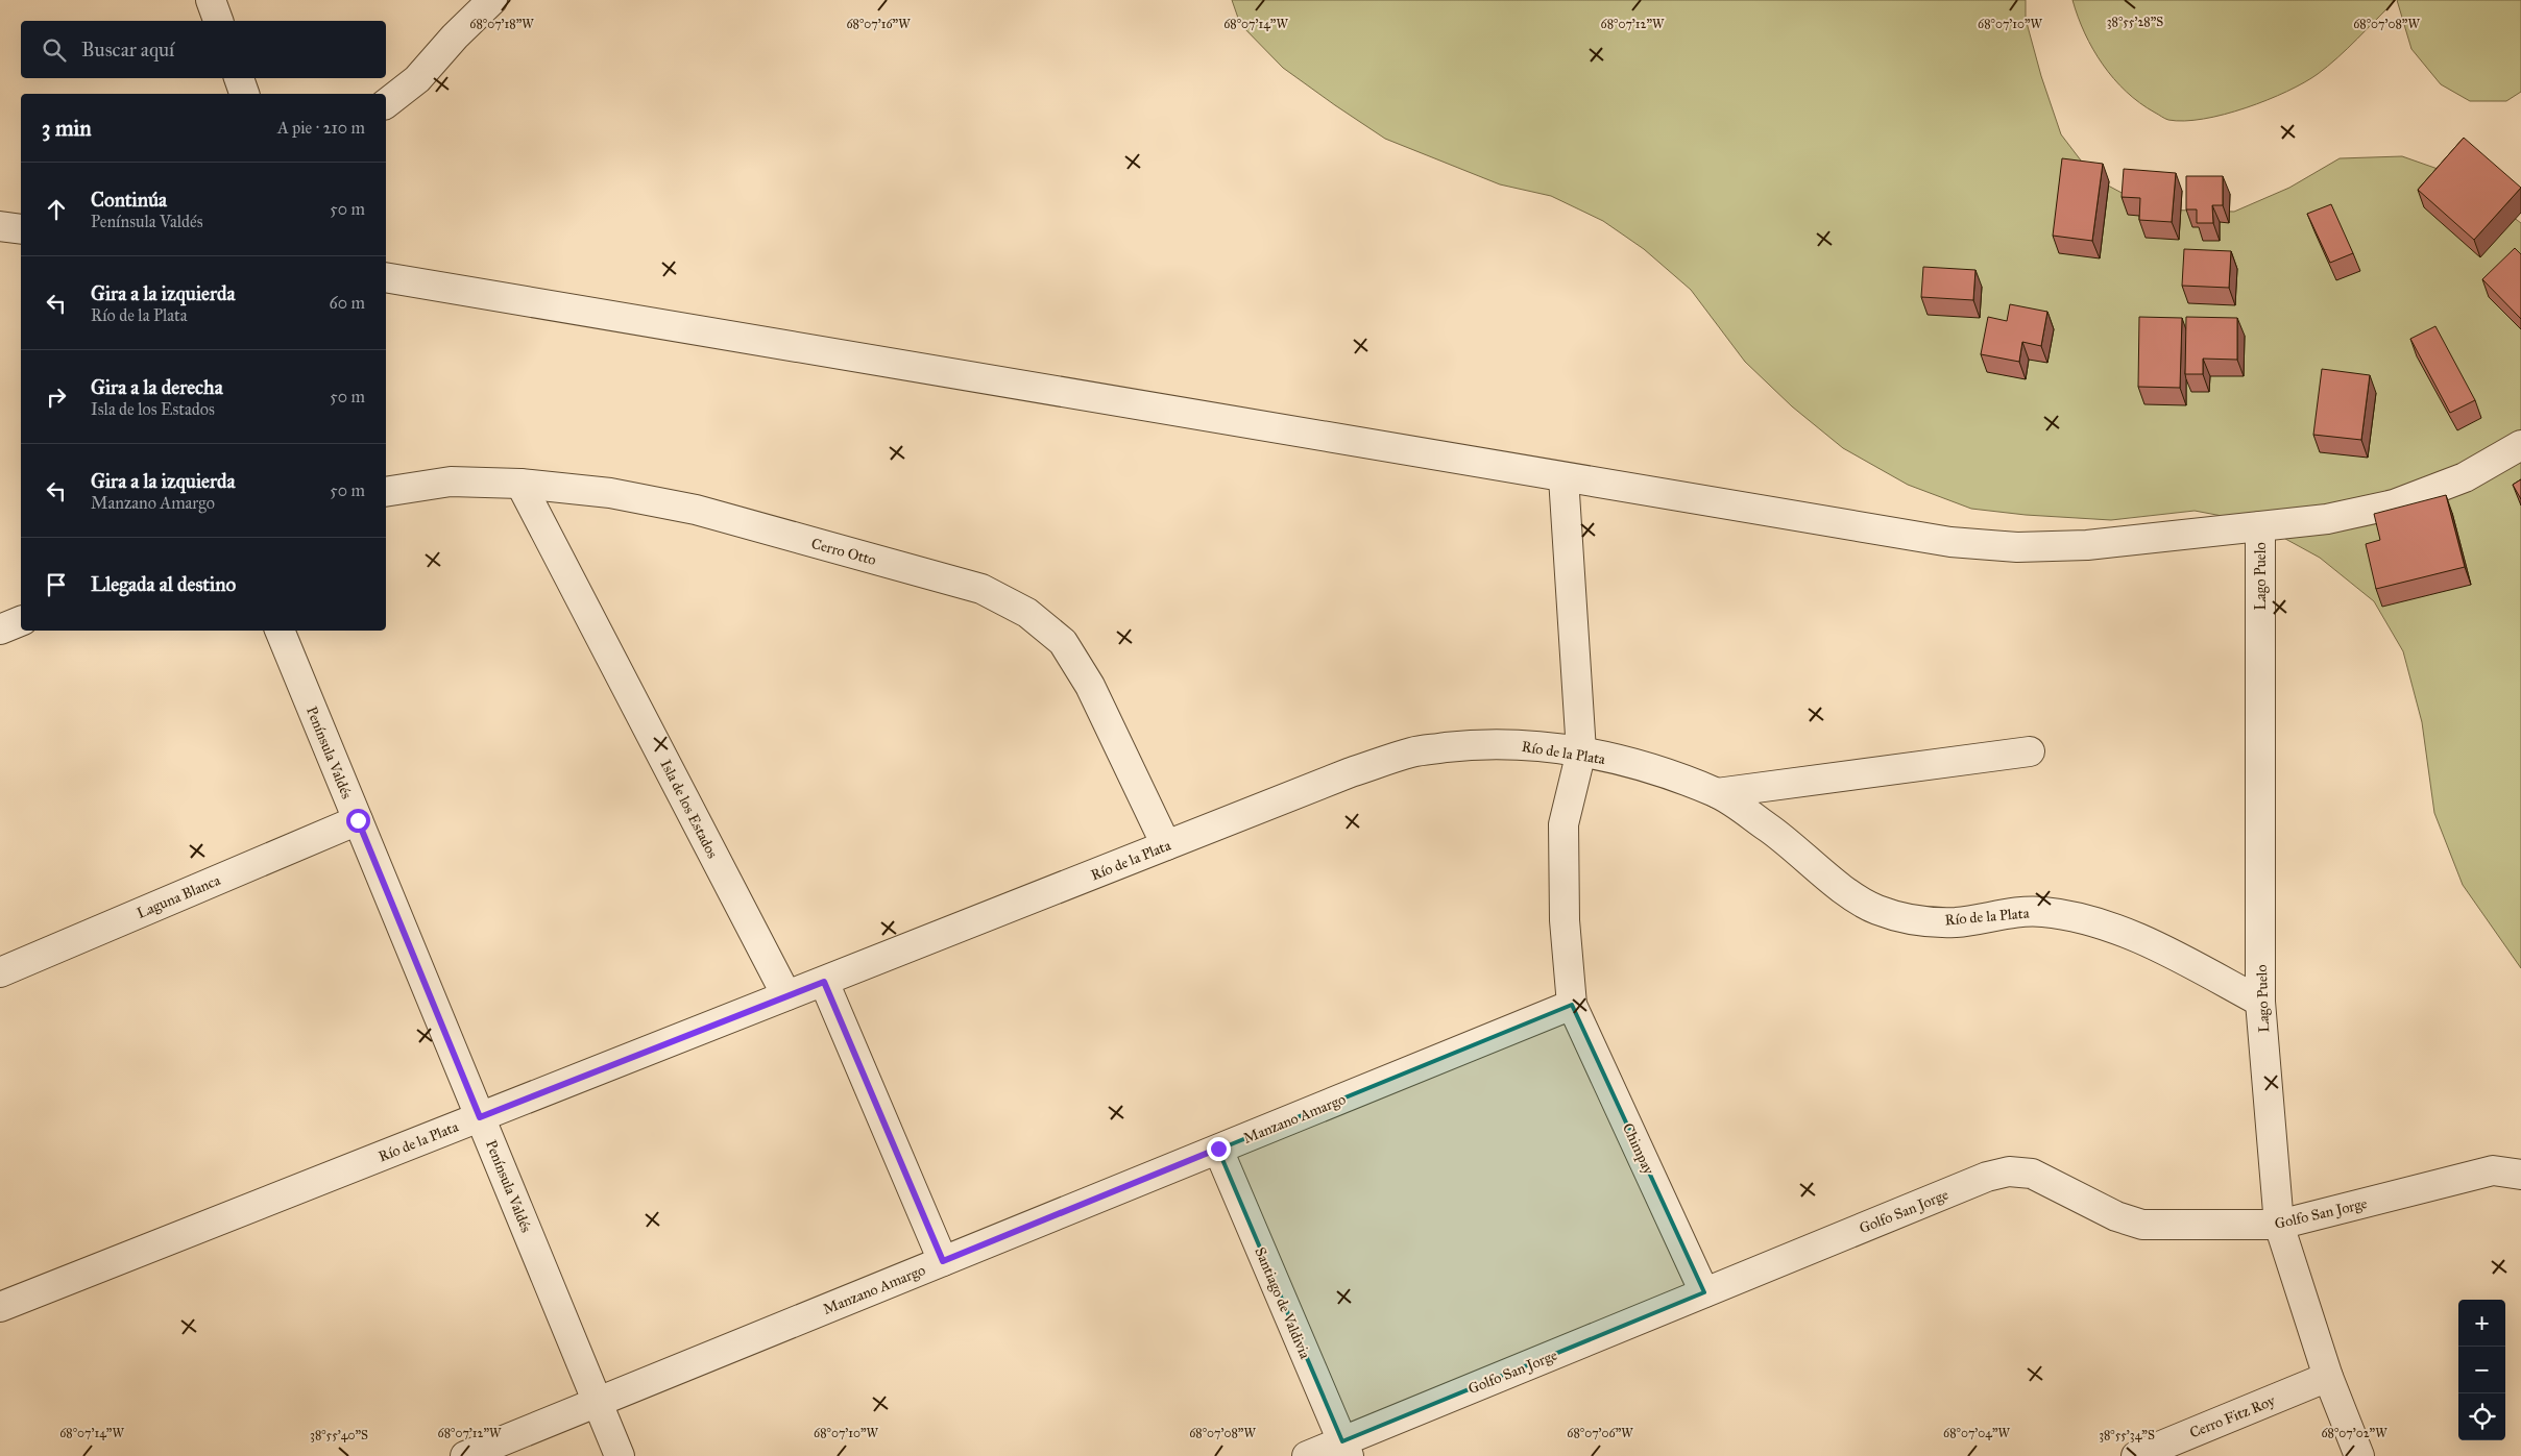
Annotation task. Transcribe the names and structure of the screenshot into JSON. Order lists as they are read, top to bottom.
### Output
{
  "streets": {
    "street": [
      "Cerro Otto",
      "Lago Puelo",
      "Península Valdés",
      "Río de la Plata",
      "Isla de los Estados",
      "Laguna Blanca",
      "Manzano Amargo",
      "Chimpay",
      "Golfo San Jorge",
      "Santiago de Valdivia",
      "Cerro Fitz Roy"
    ]
  },
  "crossings": [
    ["Cerro Otto", "Río de la Plata"],
    ["Cerro Otto", "Isla de los Estados"],
    ["Lago Puelo", "Río de la Plata"],
    ["Lago Puelo", "Golfo San Jorge"],
    ["Lago Puelo", "Cerro Fitz Roy"],
    ["Península Valdés", "Río de la Plata"],
    ["Península Valdés", "Laguna Blanca"],
    ["Península Valdés", "Manzano Amargo"],
    ["Río de la Plata", "Isla de los Estados"],
    ["Río de la Plata", "Chimpay"],
    ["Manzano Amargo", "Chimpay"],
    ["Manzano Amargo", "Santiago de Valdivia"],
    ["Chimpay", "Golfo San Jorge"],
    ["Golfo San Jorge", "Santiago de Valdivia"]
  ],
  "page": {
    "search": "Buscar aquí",
    "heading": ["3 min", "A pie · 210 m"],
    "list": [
      ["Continúa", "Península Valdés", "50 m"],
      ["Gira a la izquierda", "Río de la Plata", "60 m"],
      ["Gira a la derecha", "Isla de los Estados", "50 m"],
      ["Gira a la izquierda", "Manzano Amargo", "50 m"],
      "Llegada al destino"
    ],
    "map_buttons": ["+", "−"]
  },
  "coordinates": [
    "38°55'28\"S",
    "68°07'18\"W",
    "68°07'16\"W",
    "68°07'12\"W",
    "68°07'14\"W",
    "68°07'10\"W",
    "68°07'08\"W",
    "68°07'06\"W",
    "68°07'04\"W",
    "68°07'02\"W",
    "38°55'40\"S",
    "38°55'34\"S"
  ]
}
